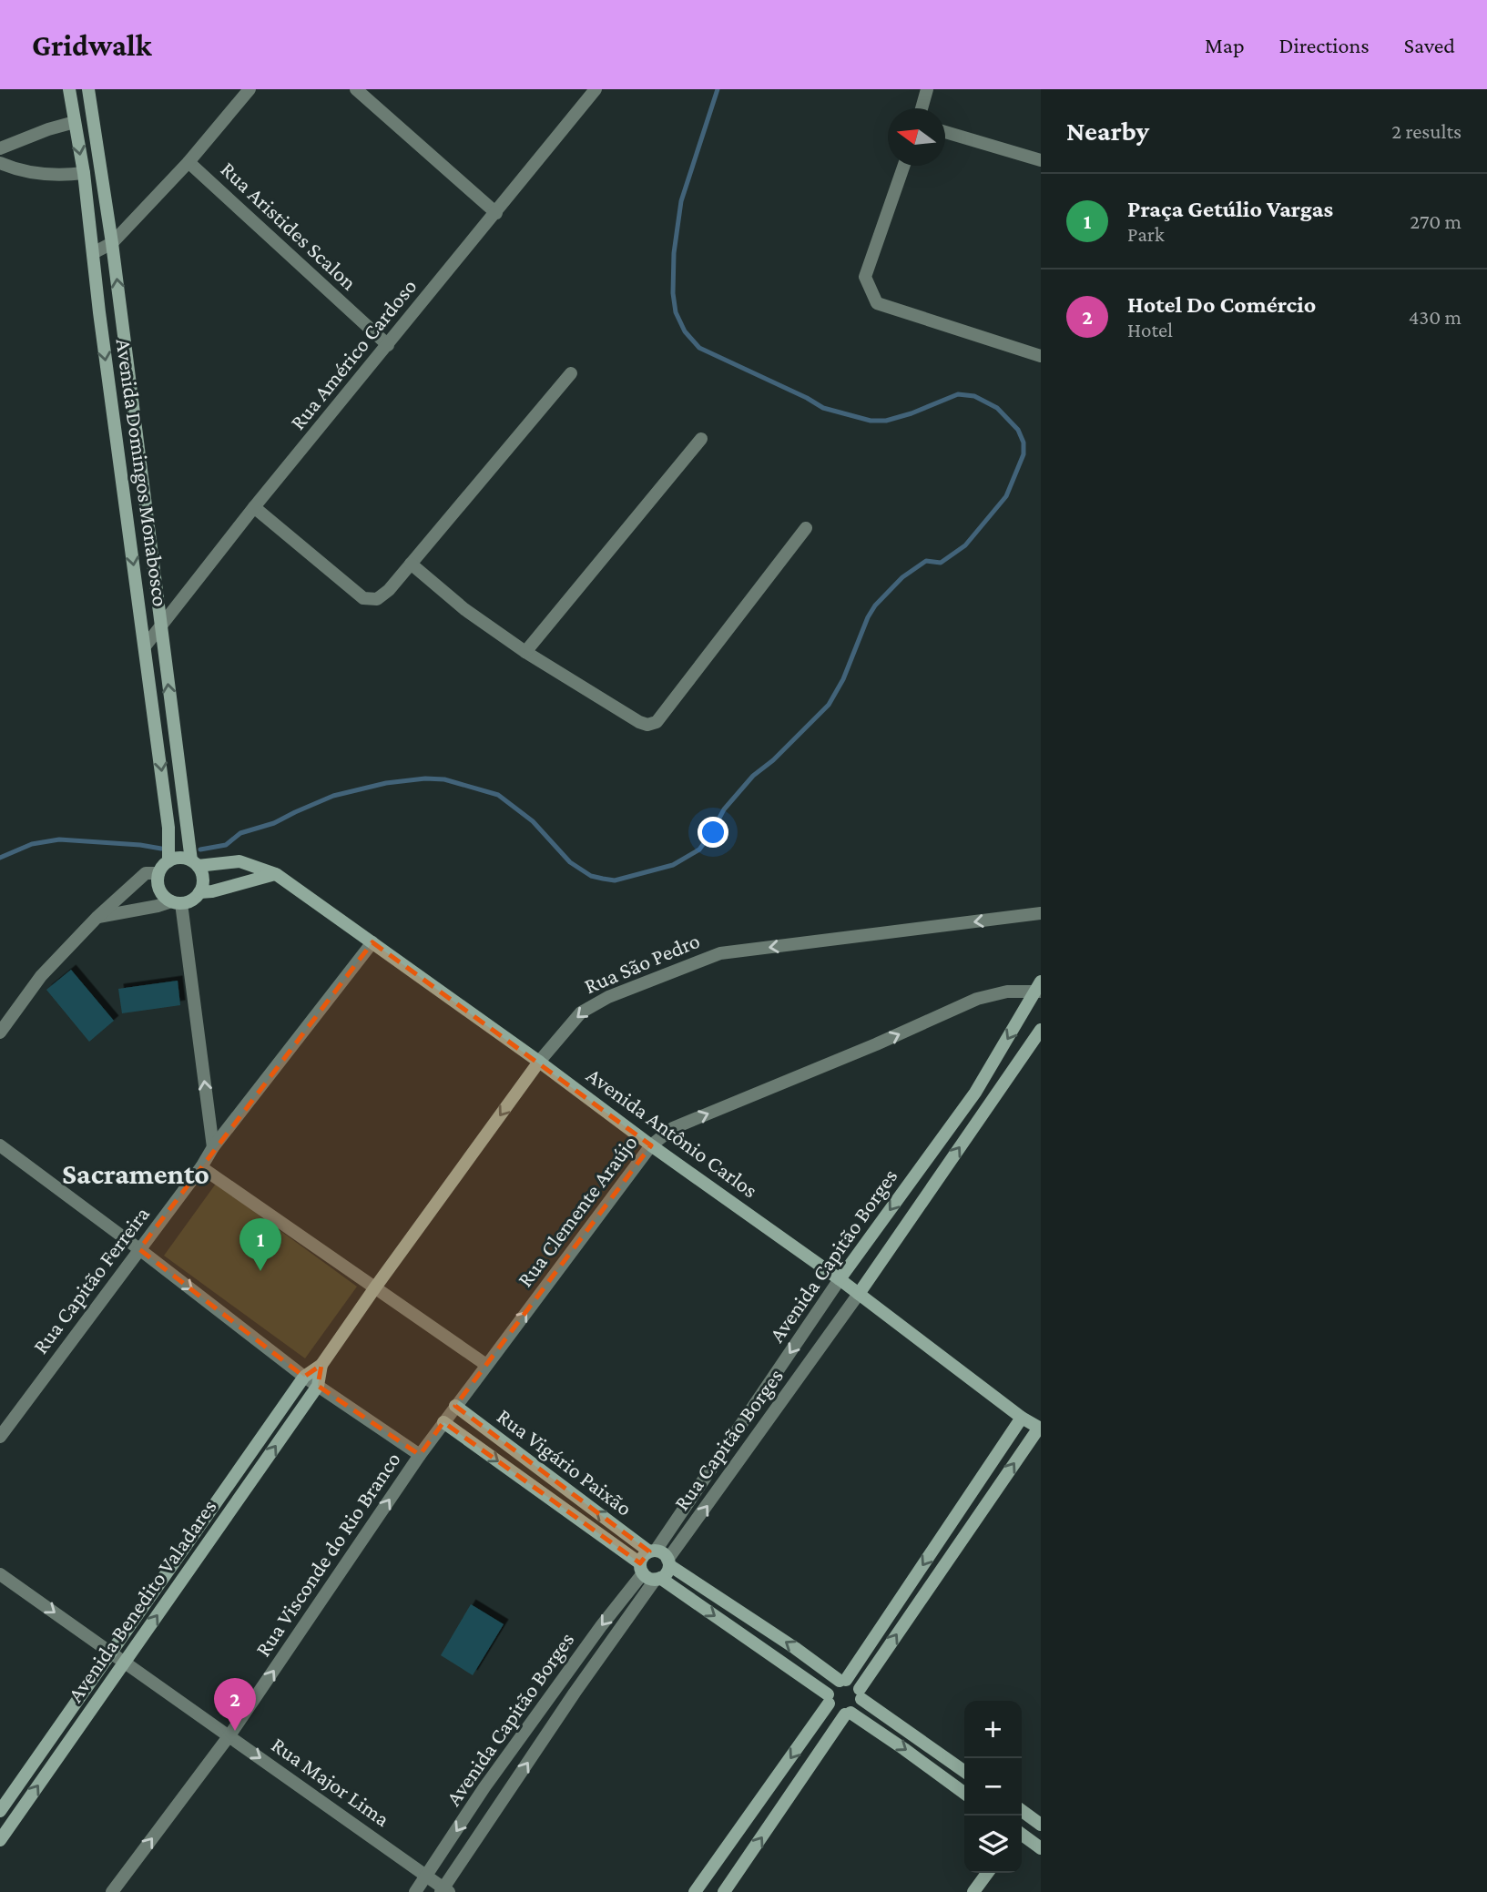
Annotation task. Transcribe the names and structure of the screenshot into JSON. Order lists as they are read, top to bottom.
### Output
{
  "streets": {
    "main road": [
      "Avenida Domingos Monabosco",
      "Rua São Pedro",
      "Avenida Antônio Carlos",
      "Avenida Capitão Borges",
      "Rua Capitão Borges",
      "Rua Vigário Paixão",
      "Avenida Benedito Valadares"
    ],
    "street": [
      "Rua Aristides Scalon",
      "Rua Américo Cardoso",
      "Rua Clemente Araújo",
      "Rua Capitão Ferreira",
      "Rua Visconde do Rio Branco",
      "Rua Major Lima"
    ]
  },
  "crossings": [
    ["Rua Aristides Scalon", "Rua Américo Cardoso"],
    ["Rua Américo Cardoso", "Avenida Domingos Monabosco"],
    ["Avenida Domingos Monabosco", "Avenida Antônio Carlos"],
    ["Rua São Pedro", "Avenida Antônio Carlos"],
    ["Rua São Pedro", "Avenida Benedito Valadares"],
    ["Avenida Antônio Carlos", "Rua Clemente Araújo"],
    ["Avenida Antônio Carlos", "Avenida Capitão Borges"],
    ["Avenida Antônio Carlos", "Rua Capitão Ferreira"],
    ["Avenida Antônio Carlos", "Rua Capitão Borges"],
    ["Rua Clemente Araújo", "Avenida Capitão Borges"],
    ["Rua Clemente Araújo", "Rua Vigário Paixão"],
    ["Rua Clemente Araújo", "Rua Visconde do Rio Branco"],
    ["Avenida Capitão Borges", "Rua Capitão Borges"],
    ["Avenida Capitão Borges", "Rua Vigário Paixão"],
    ["Avenida Capitão Borges", "Rua Major Lima"],
    ["Rua Capitão Borges", "Rua Vigário Paixão"],
    ["Rua Visconde do Rio Branco", "Rua Major Lima"],
    ["Avenida Benedito Valadares", "Rua Major Lima"]
  ],
  "one_way": [
    "Rua São Pedro",
    "Rua Clemente Araújo",
    "Rua Capitão Borges",
    "Rua Visconde do Rio Branco",
    "Rua Major Lima"
  ],
  "districts": ["Sacramento"],
  "north": "left",
  "page": {
    "header": "Gridwalk",
    "nav": ["Map", "Directions", "Saved"],
    "heading": ["Nearby", "2 results"],
    "list": [
      {
        "mark": "1",
        "name": "Praça Getúlio Vargas",
        "note": "Park",
        "value": "270 m"
      },
      {
        "mark": "2",
        "name": "Hotel Do Comércio",
        "note": "Hotel",
        "value": "430 m"
      }
    ],
    "pins": ["1", "2"],
    "map_buttons": ["+", "−"]
  }
}
